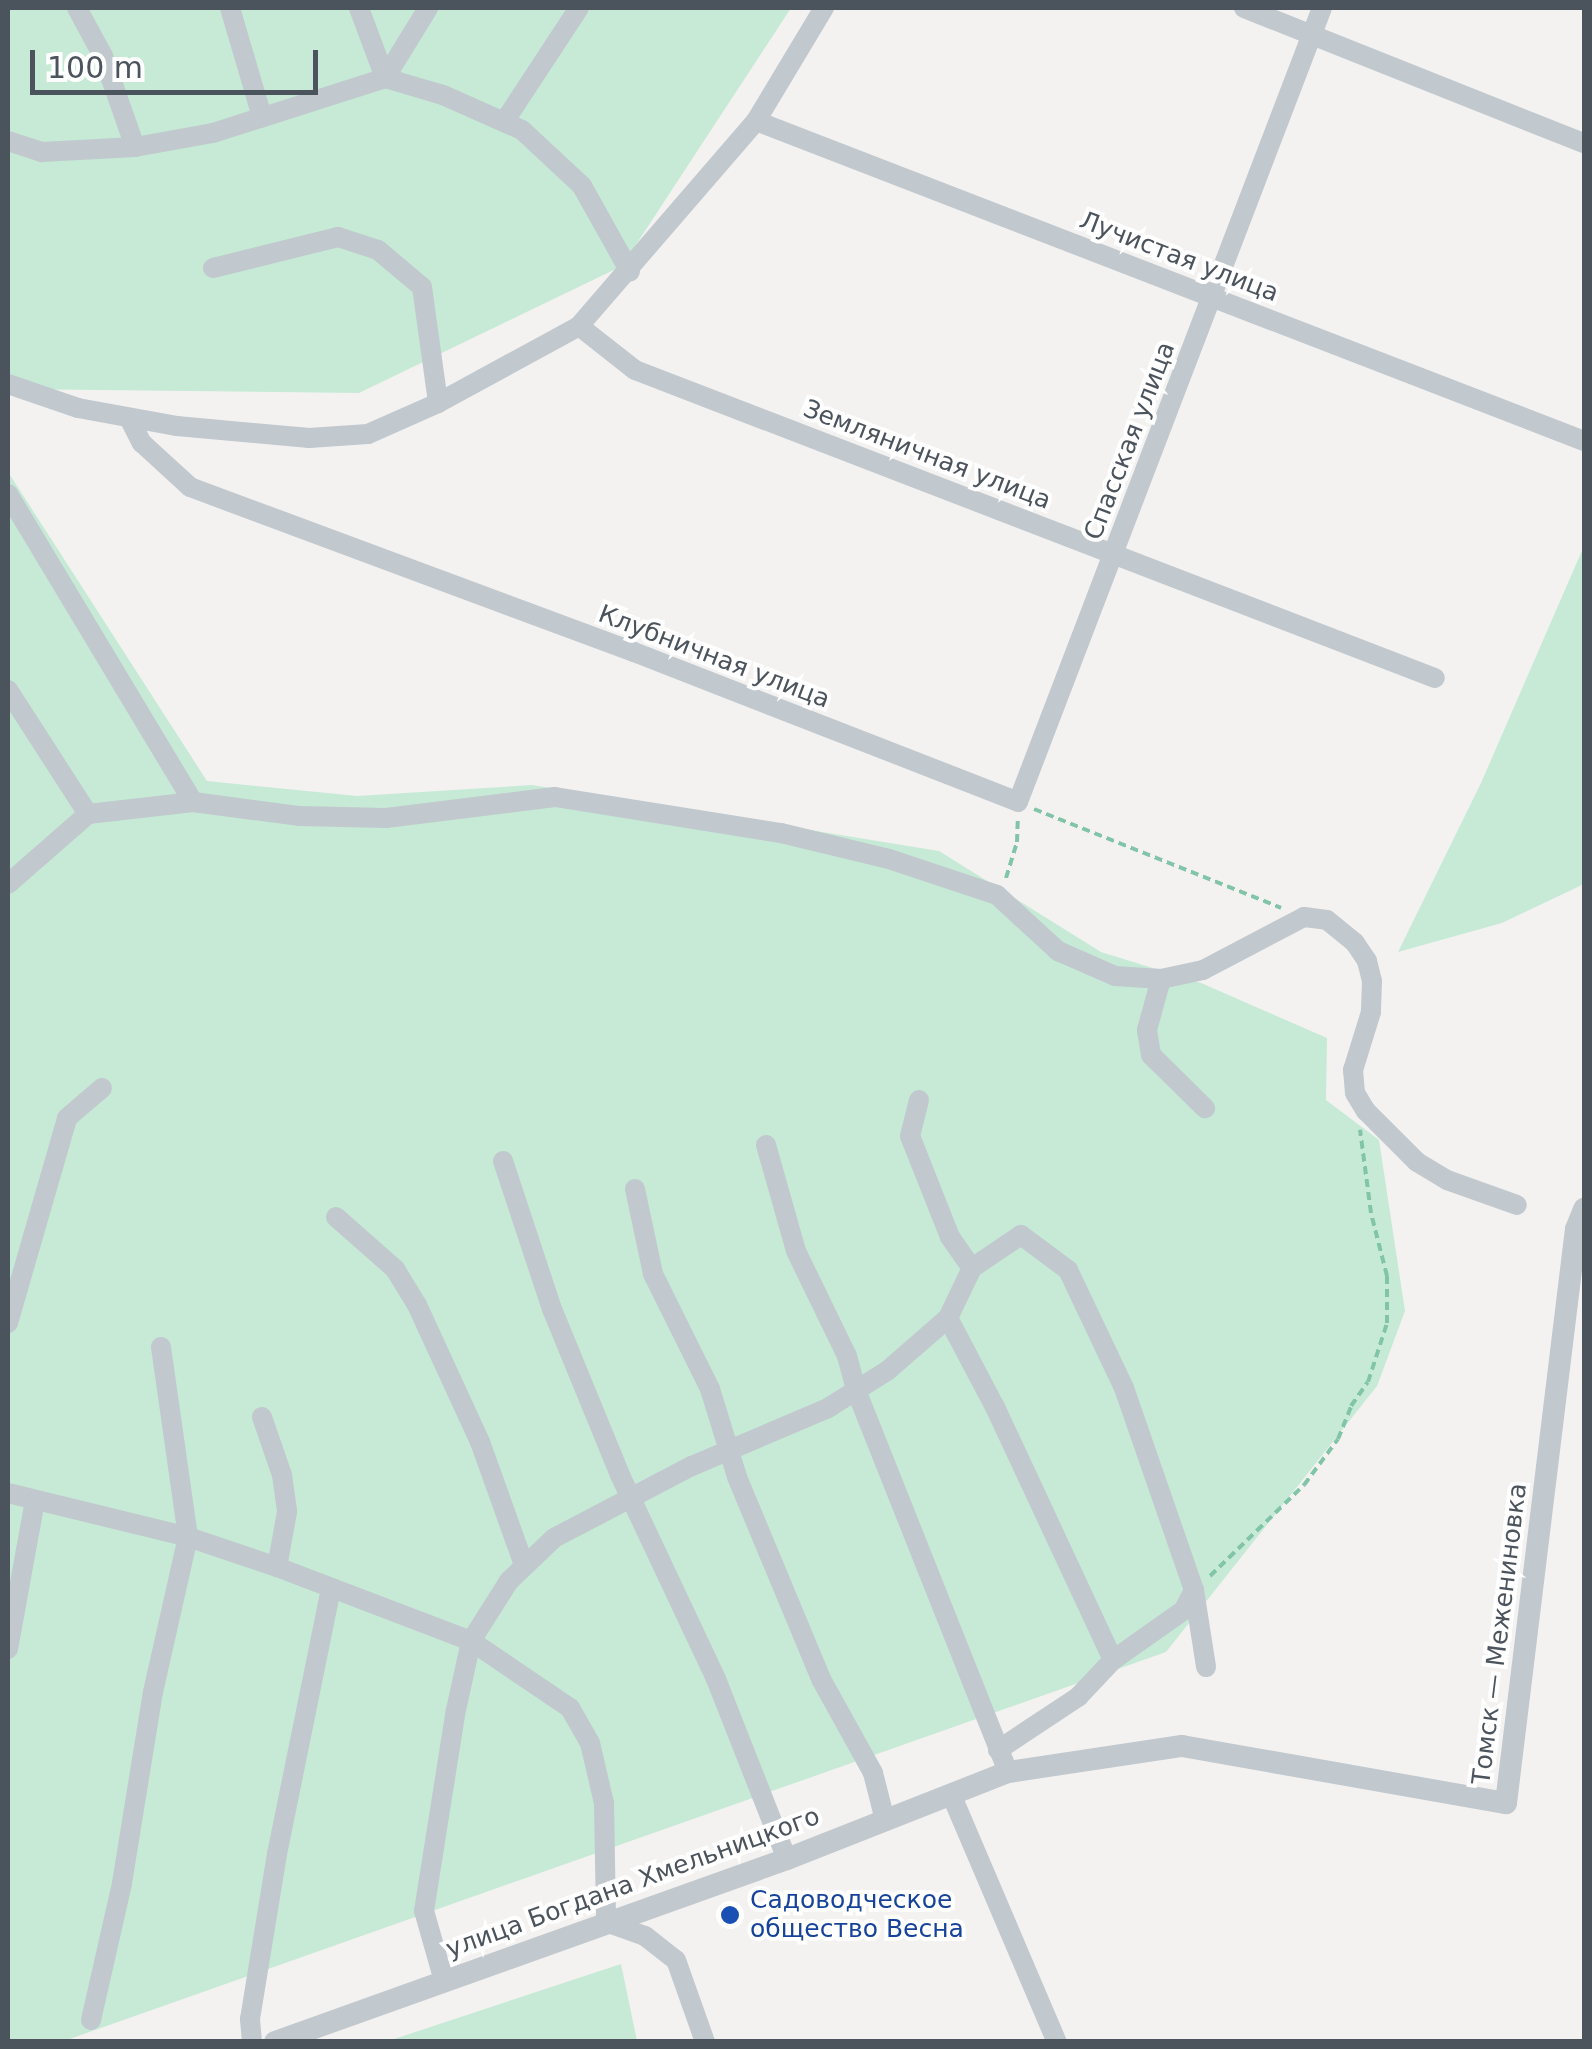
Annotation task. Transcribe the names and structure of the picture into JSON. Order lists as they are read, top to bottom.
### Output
{
  "streets": {
    "street": [
      "Лучистая улица",
      "Спасская улица",
      "Земляничная улица",
      "Клубничная улица",
      "Томск — Межениновка",
      "улица Богдана Хмельницкого"
    ]
  },
  "crossings": [
    ["Лучистая улица", "Спасская улица"],
    ["Спасская улица", "Земляничная улица"],
    ["Спасская улица", "Клубничная улица"],
    ["Томск — Межениновка", "улица Богдана Хмельницкого"]
  ],
  "places": ["Садоводческое общество Весна"],
  "scale_bar": "100 m"
}
